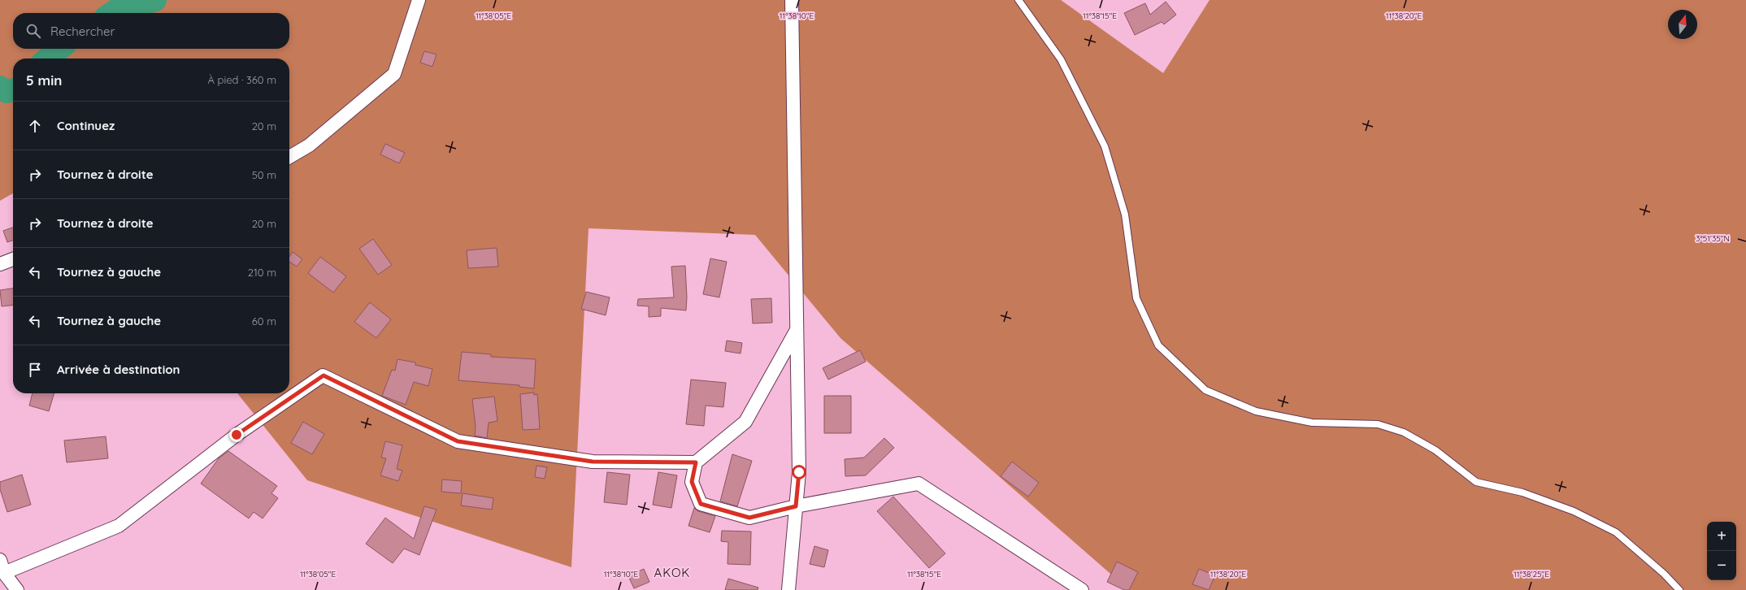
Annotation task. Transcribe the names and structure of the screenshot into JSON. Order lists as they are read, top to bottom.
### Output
{
  "districts": ["AKOK"],
  "north": "top",
  "page": {
    "search": "Rechercher",
    "heading": ["5 min", "À pied · 360 m"],
    "list": [
      ["Continuez", "20 m"],
      ["Tournez à droite", "50 m"],
      ["Tournez à droite", "20 m"],
      ["Tournez à gauche", "210 m"],
      ["Tournez à gauche", "60 m"],
      "Arrivée à destination"
    ],
    "map_buttons": ["+", "−"]
  },
  "coordinates": [
    "11°38'05\"E",
    "11°38'10\"E",
    "11°38'15\"E",
    "11°38'20\"E",
    "3°51'35\"N",
    "11°38'25\"E"
  ]
}
